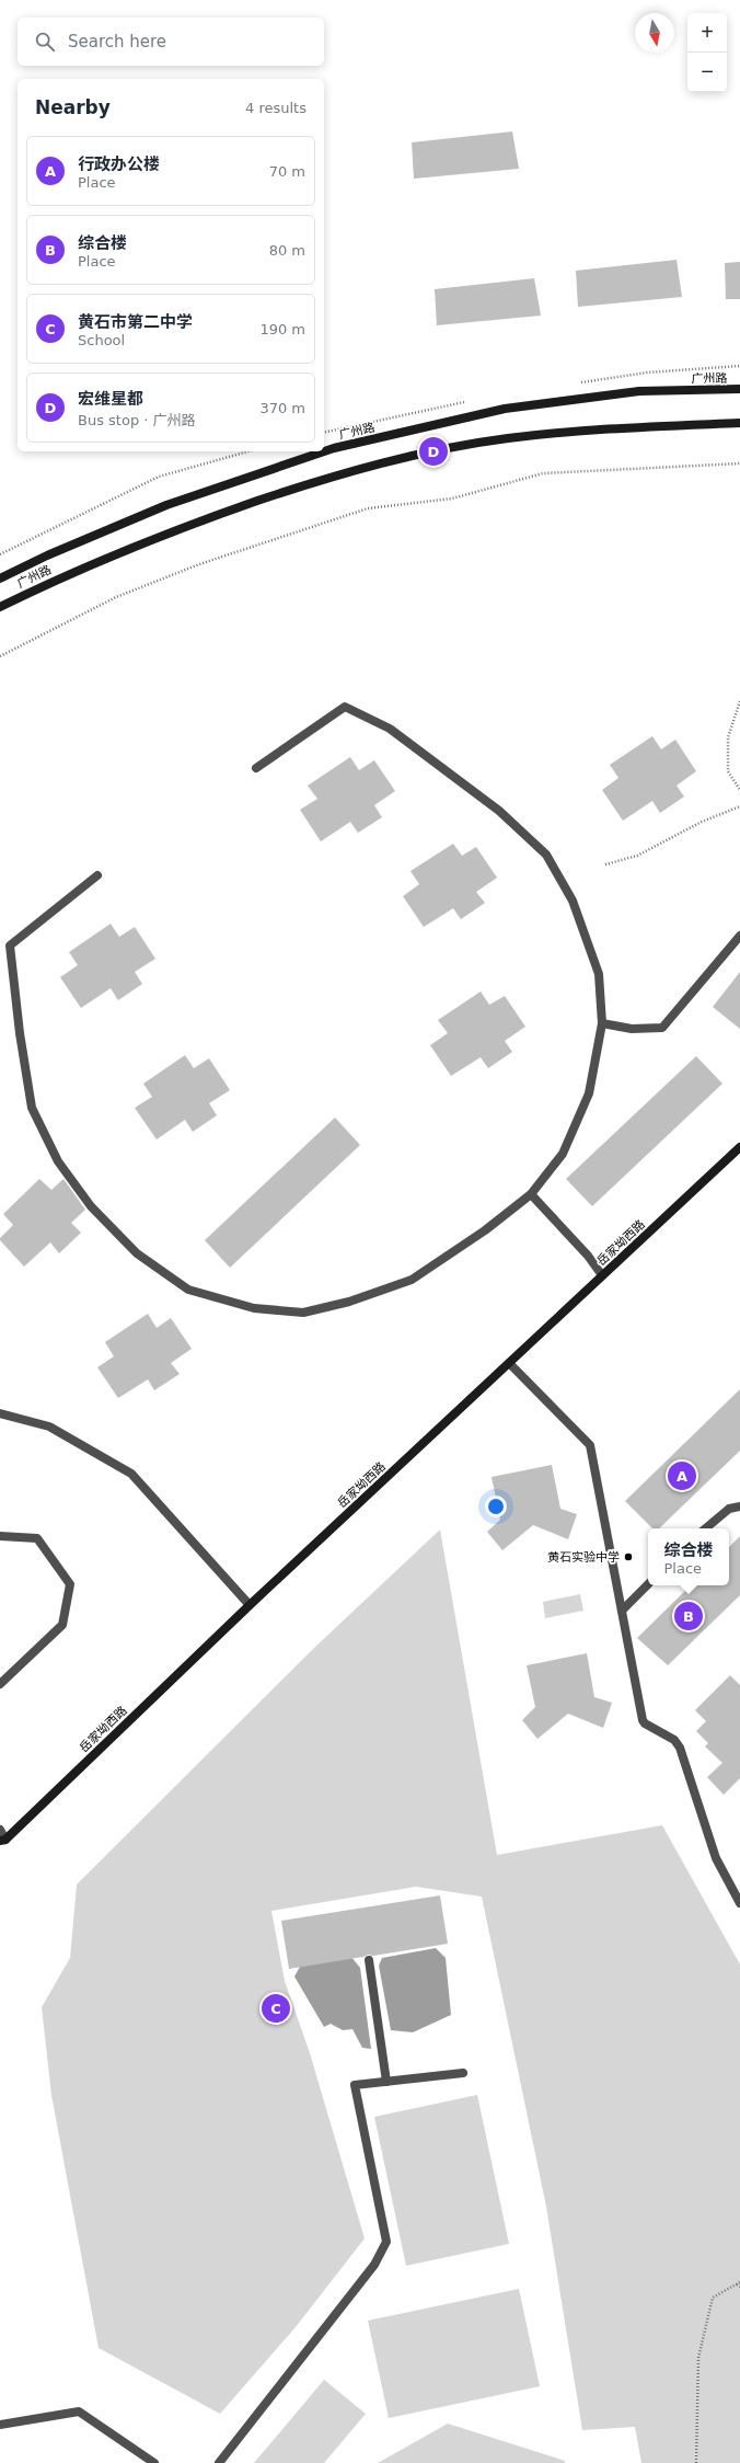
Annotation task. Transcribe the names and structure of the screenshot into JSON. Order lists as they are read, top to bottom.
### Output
{
  "streets": {
    "main road": ["广州路", "岳家坳西路"]
  },
  "places": ["黄石实验中学"],
  "north": "bottom",
  "page": {
    "map_buttons": ["+", "−"],
    "search": "Search here",
    "heading": ["Nearby", "4 results"],
    "list": [
      {
        "mark": "A",
        "name": "行政办公楼",
        "note": "Place",
        "value": "70 m"
      },
      {
        "mark": "B",
        "name": "综合楼",
        "note": "Place",
        "value": "80 m"
      },
      {
        "mark": "C",
        "name": "黄石市第二中学",
        "note": "School",
        "value": "190 m"
      },
      {
        "mark": "D",
        "name": "宏维星都",
        "note": "Bus stop · 广州路",
        "value": "370 m"
      }
    ],
    "pins": [
      "D",
      "A",
      "B",
      "C"
    ],
    "popup": ["综合楼", "Place"]
  }
}
